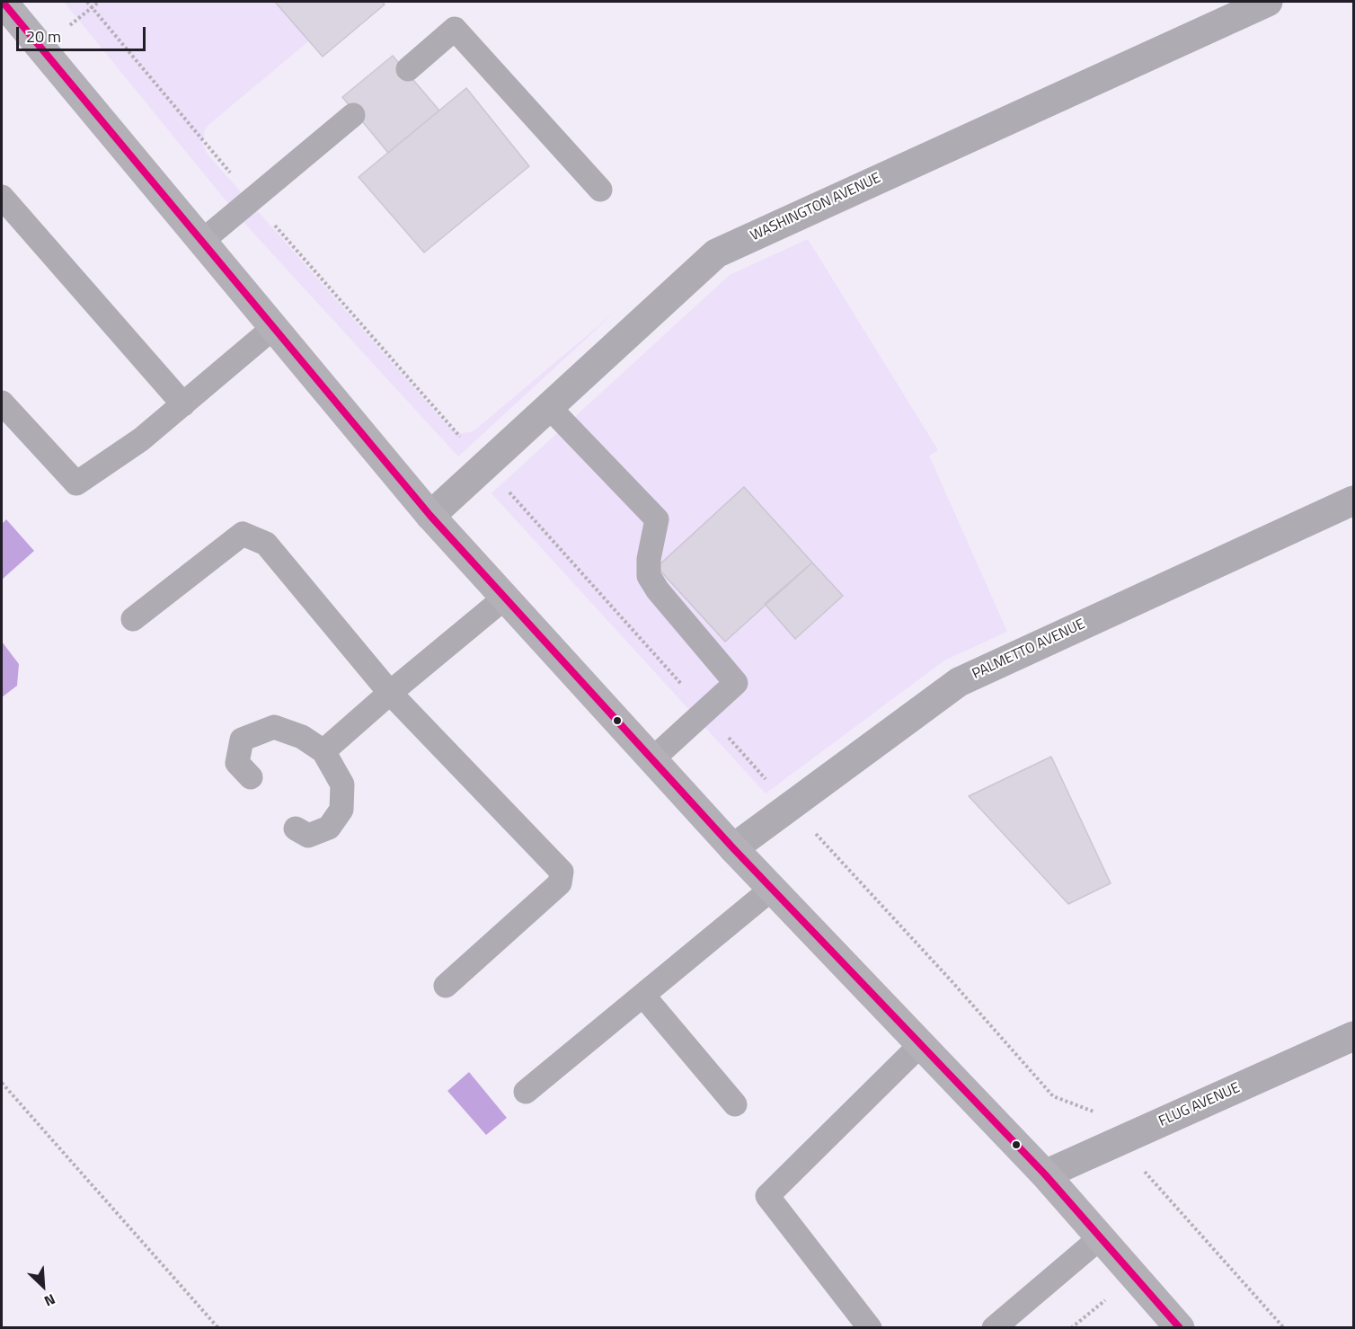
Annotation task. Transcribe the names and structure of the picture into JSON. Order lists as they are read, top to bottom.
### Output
{
  "streets": {
    "street": ["WASHINGTON AVENUE", "PALMETTO AVENUE", "FLUG AVENUE"]
  },
  "scale_bar": "20 m",
  "north": "bottom right"
}
